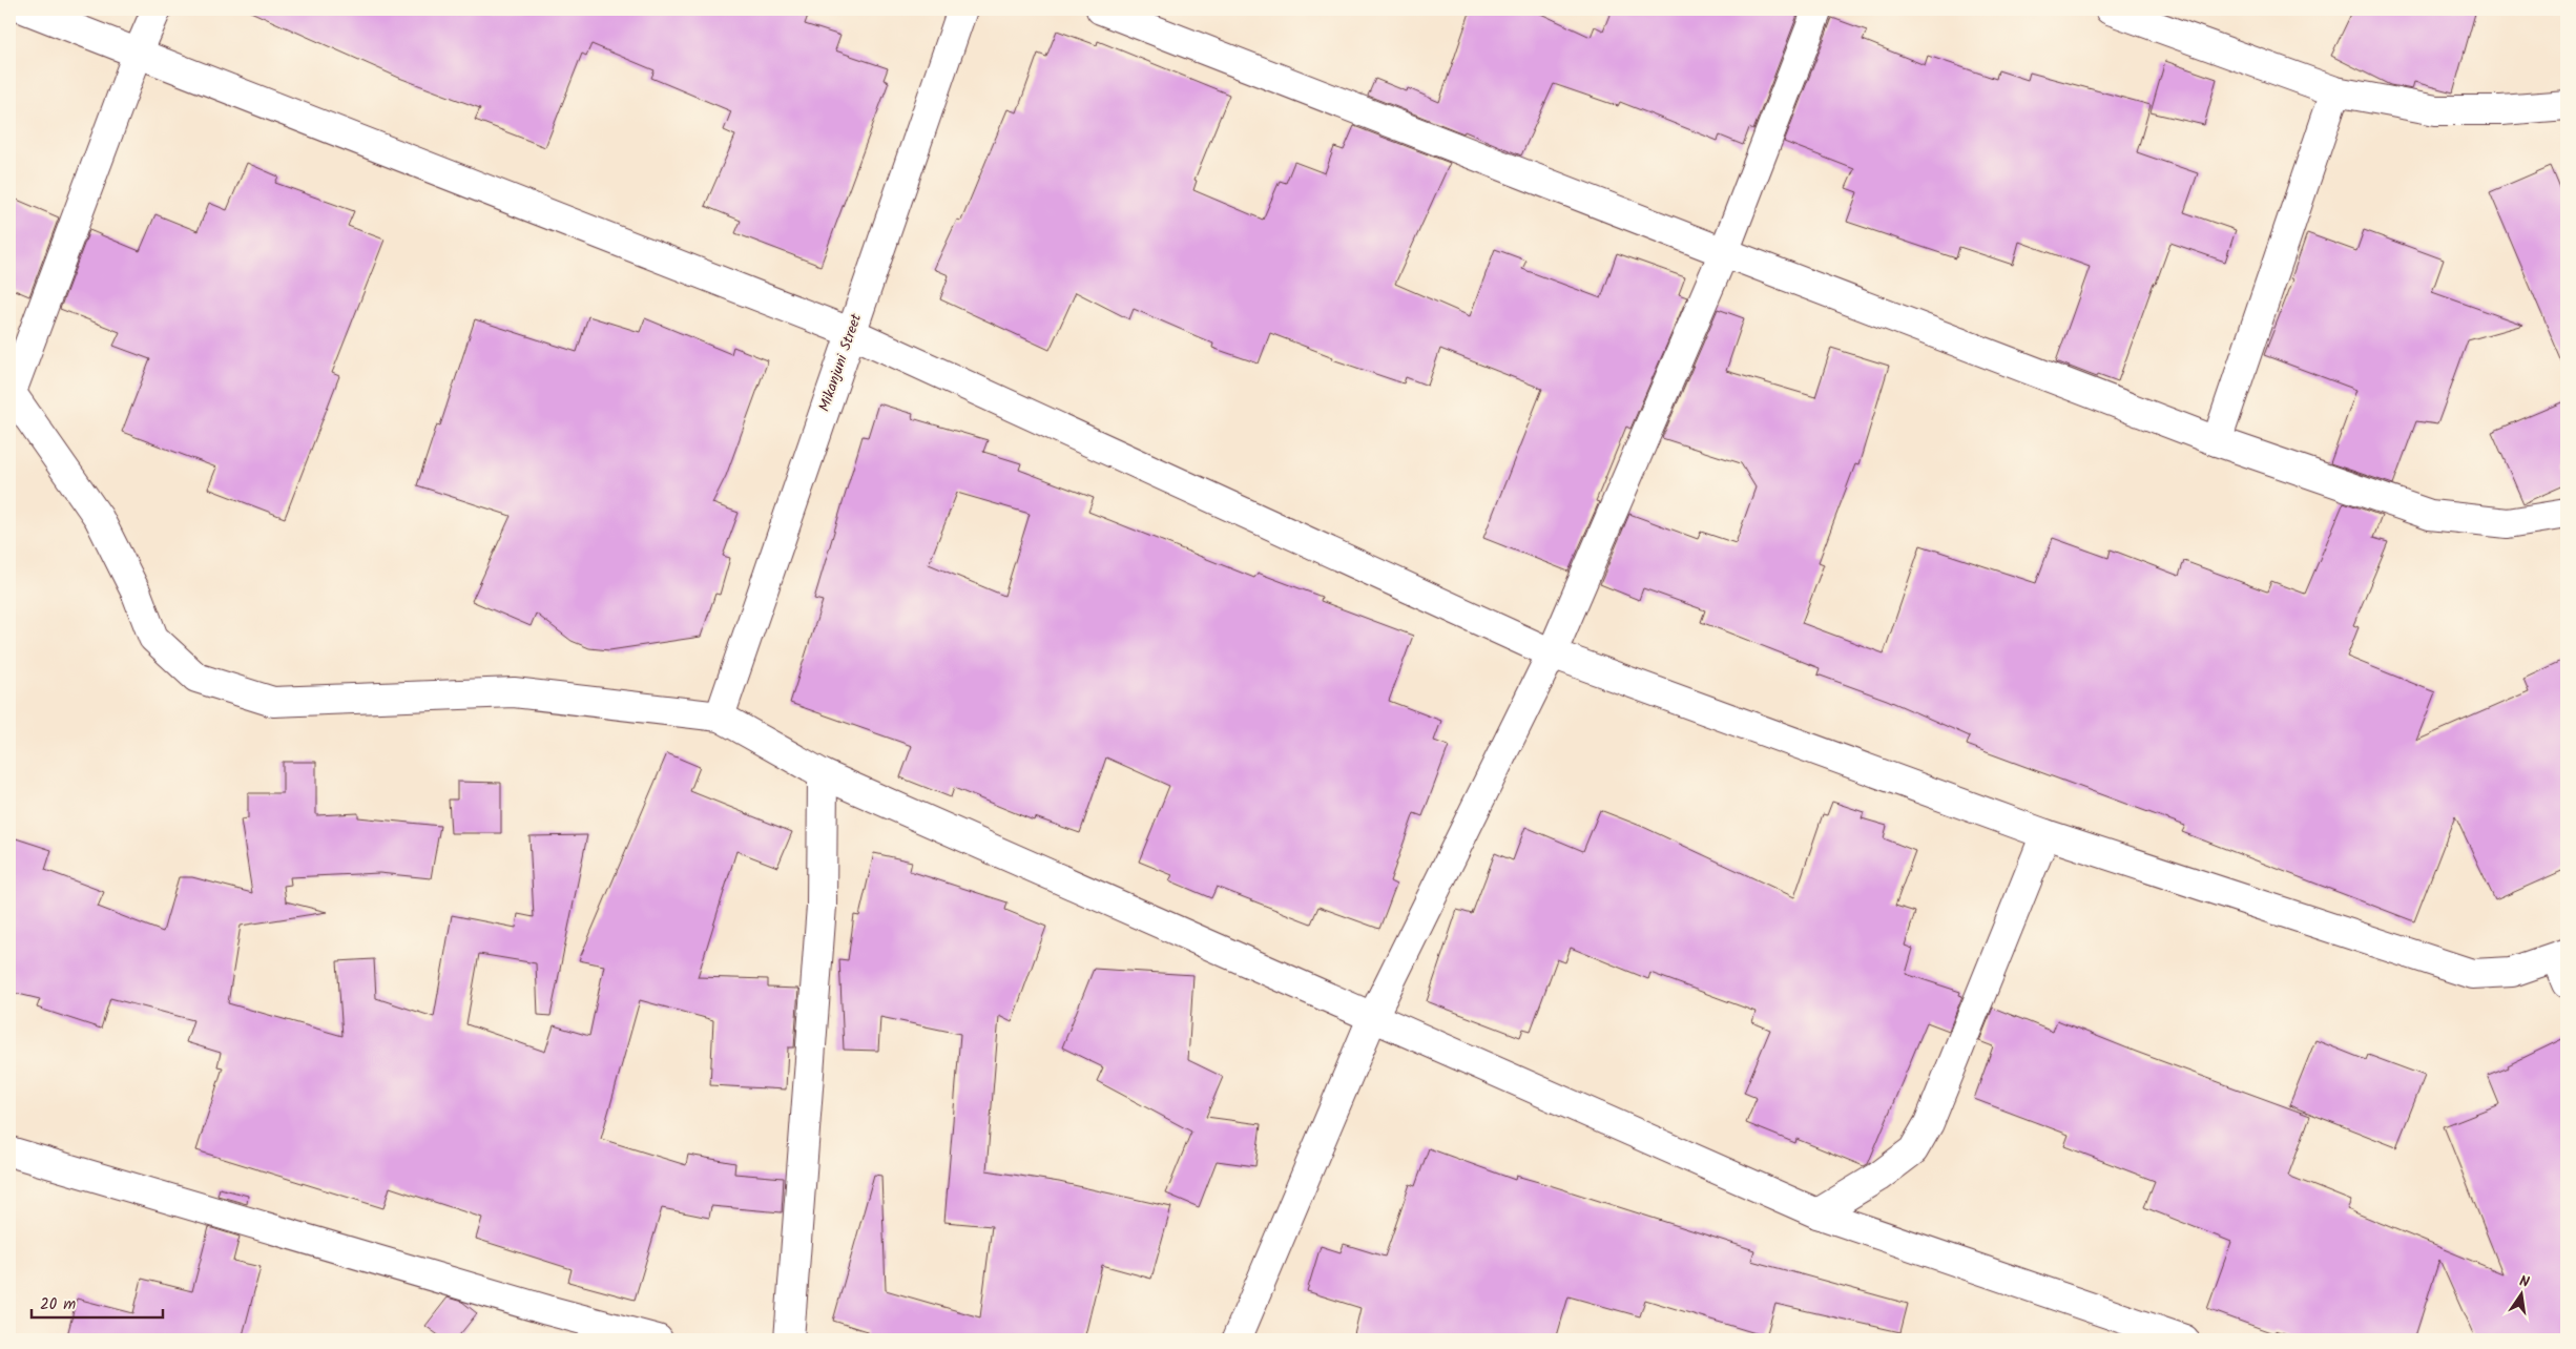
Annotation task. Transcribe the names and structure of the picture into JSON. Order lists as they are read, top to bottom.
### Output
{
  "streets": {
    "street": ["Mikanjuni Street"]
  },
  "scale_bar": "20 m",
  "north": "top"
}
